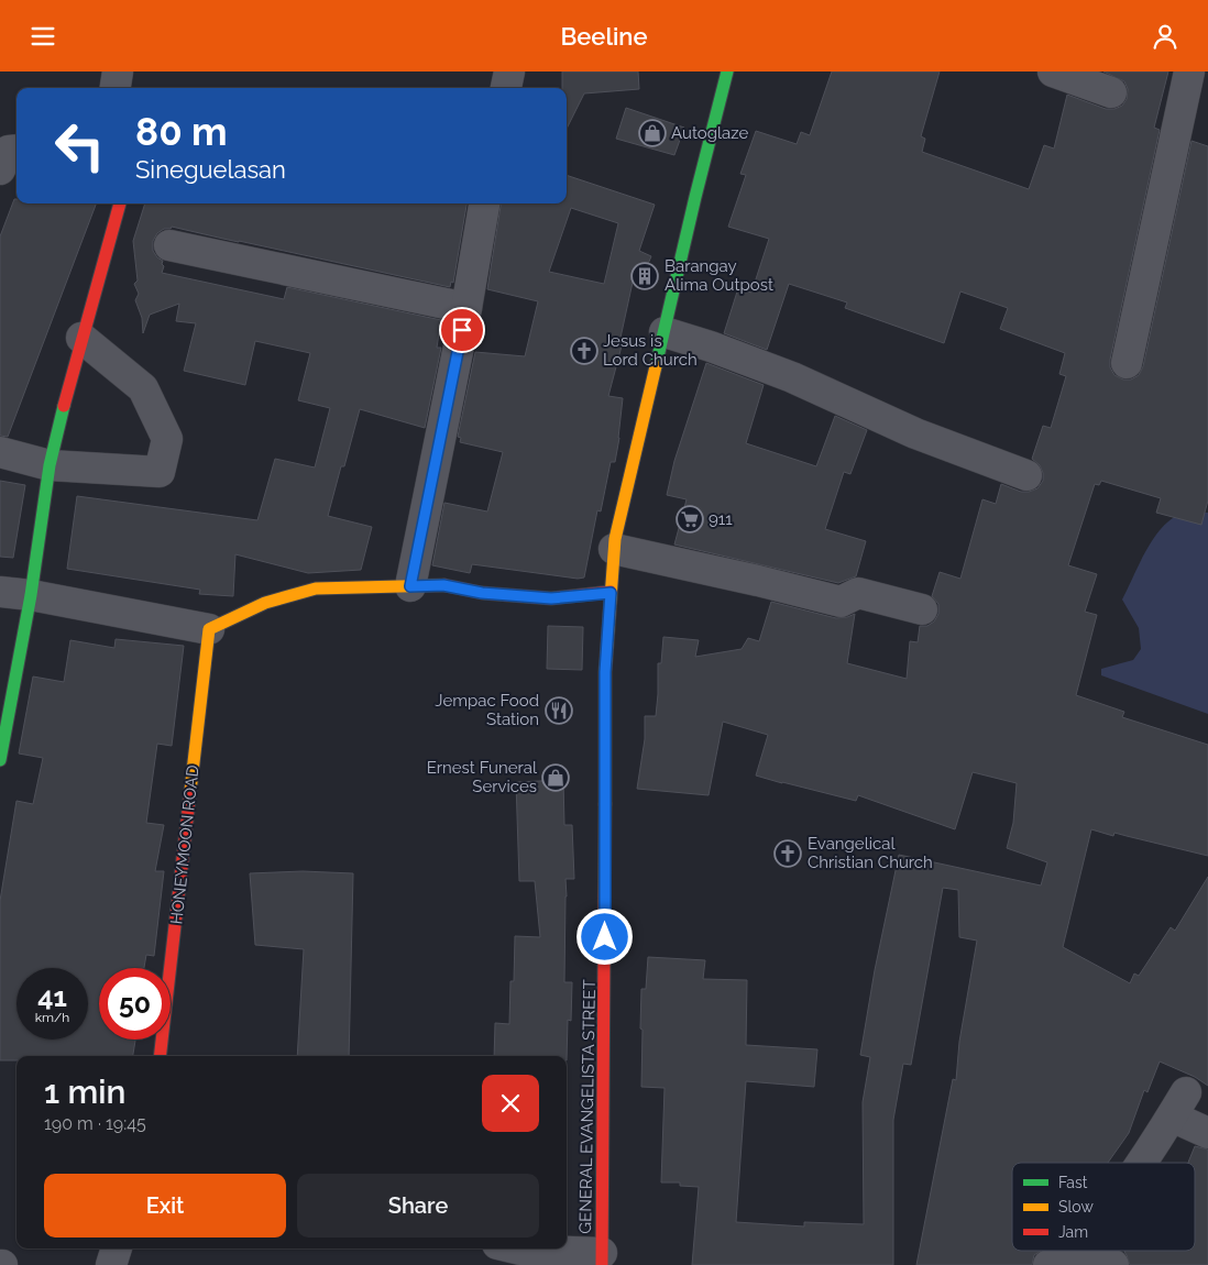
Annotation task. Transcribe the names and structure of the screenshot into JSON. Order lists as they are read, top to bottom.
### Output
{
  "streets": {
    "street": ["HONEYMOON ROAD", "GENERAL EVANGELISTA STREET"]
  },
  "places": {
    "shop": ["Autoglaze", "Ernest Funeral Services"],
    "building": ["Barangay Alima Outpost"],
    "church": ["Jesus is Lord Church", "Evangelical Christian Church"],
    "supermarket": ["911"],
    "restaurant": ["Jempac Food Station"]
  },
  "legend": ["Fast", "Slow", "Jam"],
  "page": {
    "header": "Beeline",
    "turn": ["80 m", "Sineguelasan"],
    "speed": "41 km/h",
    "limit": "50",
    "heading": ["1 min", "190 m · 19:45"],
    "buttons": ["Exit", "Share"]
  }
}
